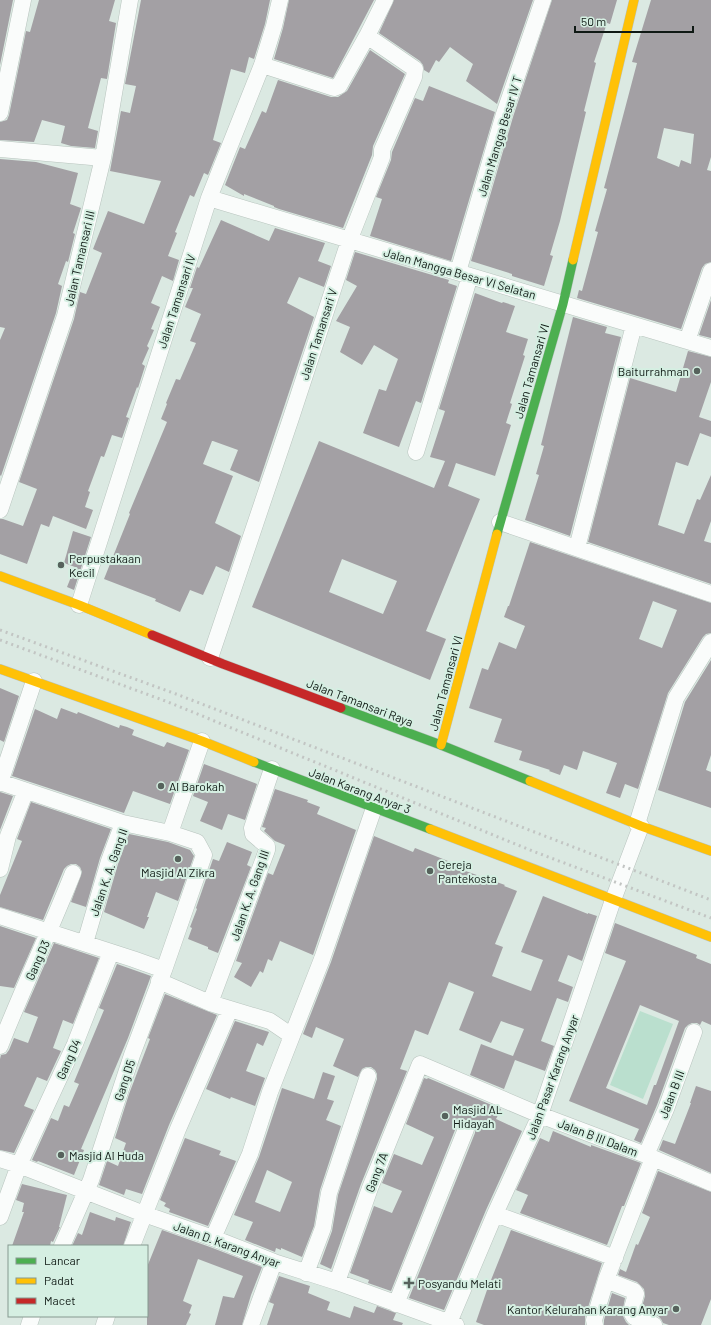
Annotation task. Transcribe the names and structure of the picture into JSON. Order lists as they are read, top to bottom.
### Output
{
  "streets": {
    "street": [
      "Jalan Mangga Besar IV T",
      "Jalan Tamansari III",
      "Jalan Mangga Besar VI Selatan",
      "Jalan Tamansari IV",
      "Jalan Tamansari V",
      "Jalan Tamansari VI",
      "Jalan Tamansari Raya",
      "Jalan Karang Anyar 3",
      "Jalan K. A. Gang II",
      "Jalan K. A. Gang III",
      "Gang D3",
      "Gang D4",
      "Jalan Pasar Karang Anyar",
      "Gang D5",
      "Jalan B III",
      "Jalan B III Dalam",
      "Gang 7A",
      "Jalan D. Karang Anyar"
    ]
  },
  "crossings": [
    ["Jalan Mangga Besar IV T", "Jalan Mangga Besar VI Selatan"],
    ["Jalan Mangga Besar VI Selatan", "Jalan Tamansari IV"],
    ["Jalan Mangga Besar VI Selatan", "Jalan Tamansari V"],
    ["Jalan Mangga Besar VI Selatan", "Jalan Tamansari VI"],
    ["Jalan Tamansari IV", "Jalan Tamansari Raya"],
    ["Jalan Tamansari V", "Jalan Tamansari Raya"],
    ["Jalan Tamansari VI", "Jalan Tamansari Raya"],
    ["Jalan Tamansari Raya", "Jalan Pasar Karang Anyar"],
    ["Jalan Karang Anyar 3", "Jalan K. A. Gang III"],
    ["Jalan Karang Anyar 3", "Jalan Pasar Karang Anyar"],
    ["Jalan K. A. Gang II", "Gang D5"],
    ["Gang D4", "Jalan D. Karang Anyar"],
    ["Jalan Pasar Karang Anyar", "Jalan B III Dalam"],
    ["Jalan Pasar Karang Anyar", "Jalan D. Karang Anyar"],
    ["Gang D5", "Jalan D. Karang Anyar"],
    ["Jalan B III", "Jalan B III Dalam"],
    ["Jalan B III Dalam", "Gang 7A"],
    ["Gang 7A", "Jalan D. Karang Anyar"]
  ],
  "places": {
    "other": [
      "Baiturrahman",
      "Perpustakaan Kecil",
      "Al Barokah",
      "Masjid Al Zikra",
      "Gereja Pantekosta",
      "Masjid AL Hidayah",
      "Masjid Al Huda",
      "Kantor Kelurahan Karang Anyar"
    ],
    "health": ["Posyandu Melati"]
  },
  "legend": ["Lancar", "Padat", "Macet"],
  "scale_bar": "50 m"
}
